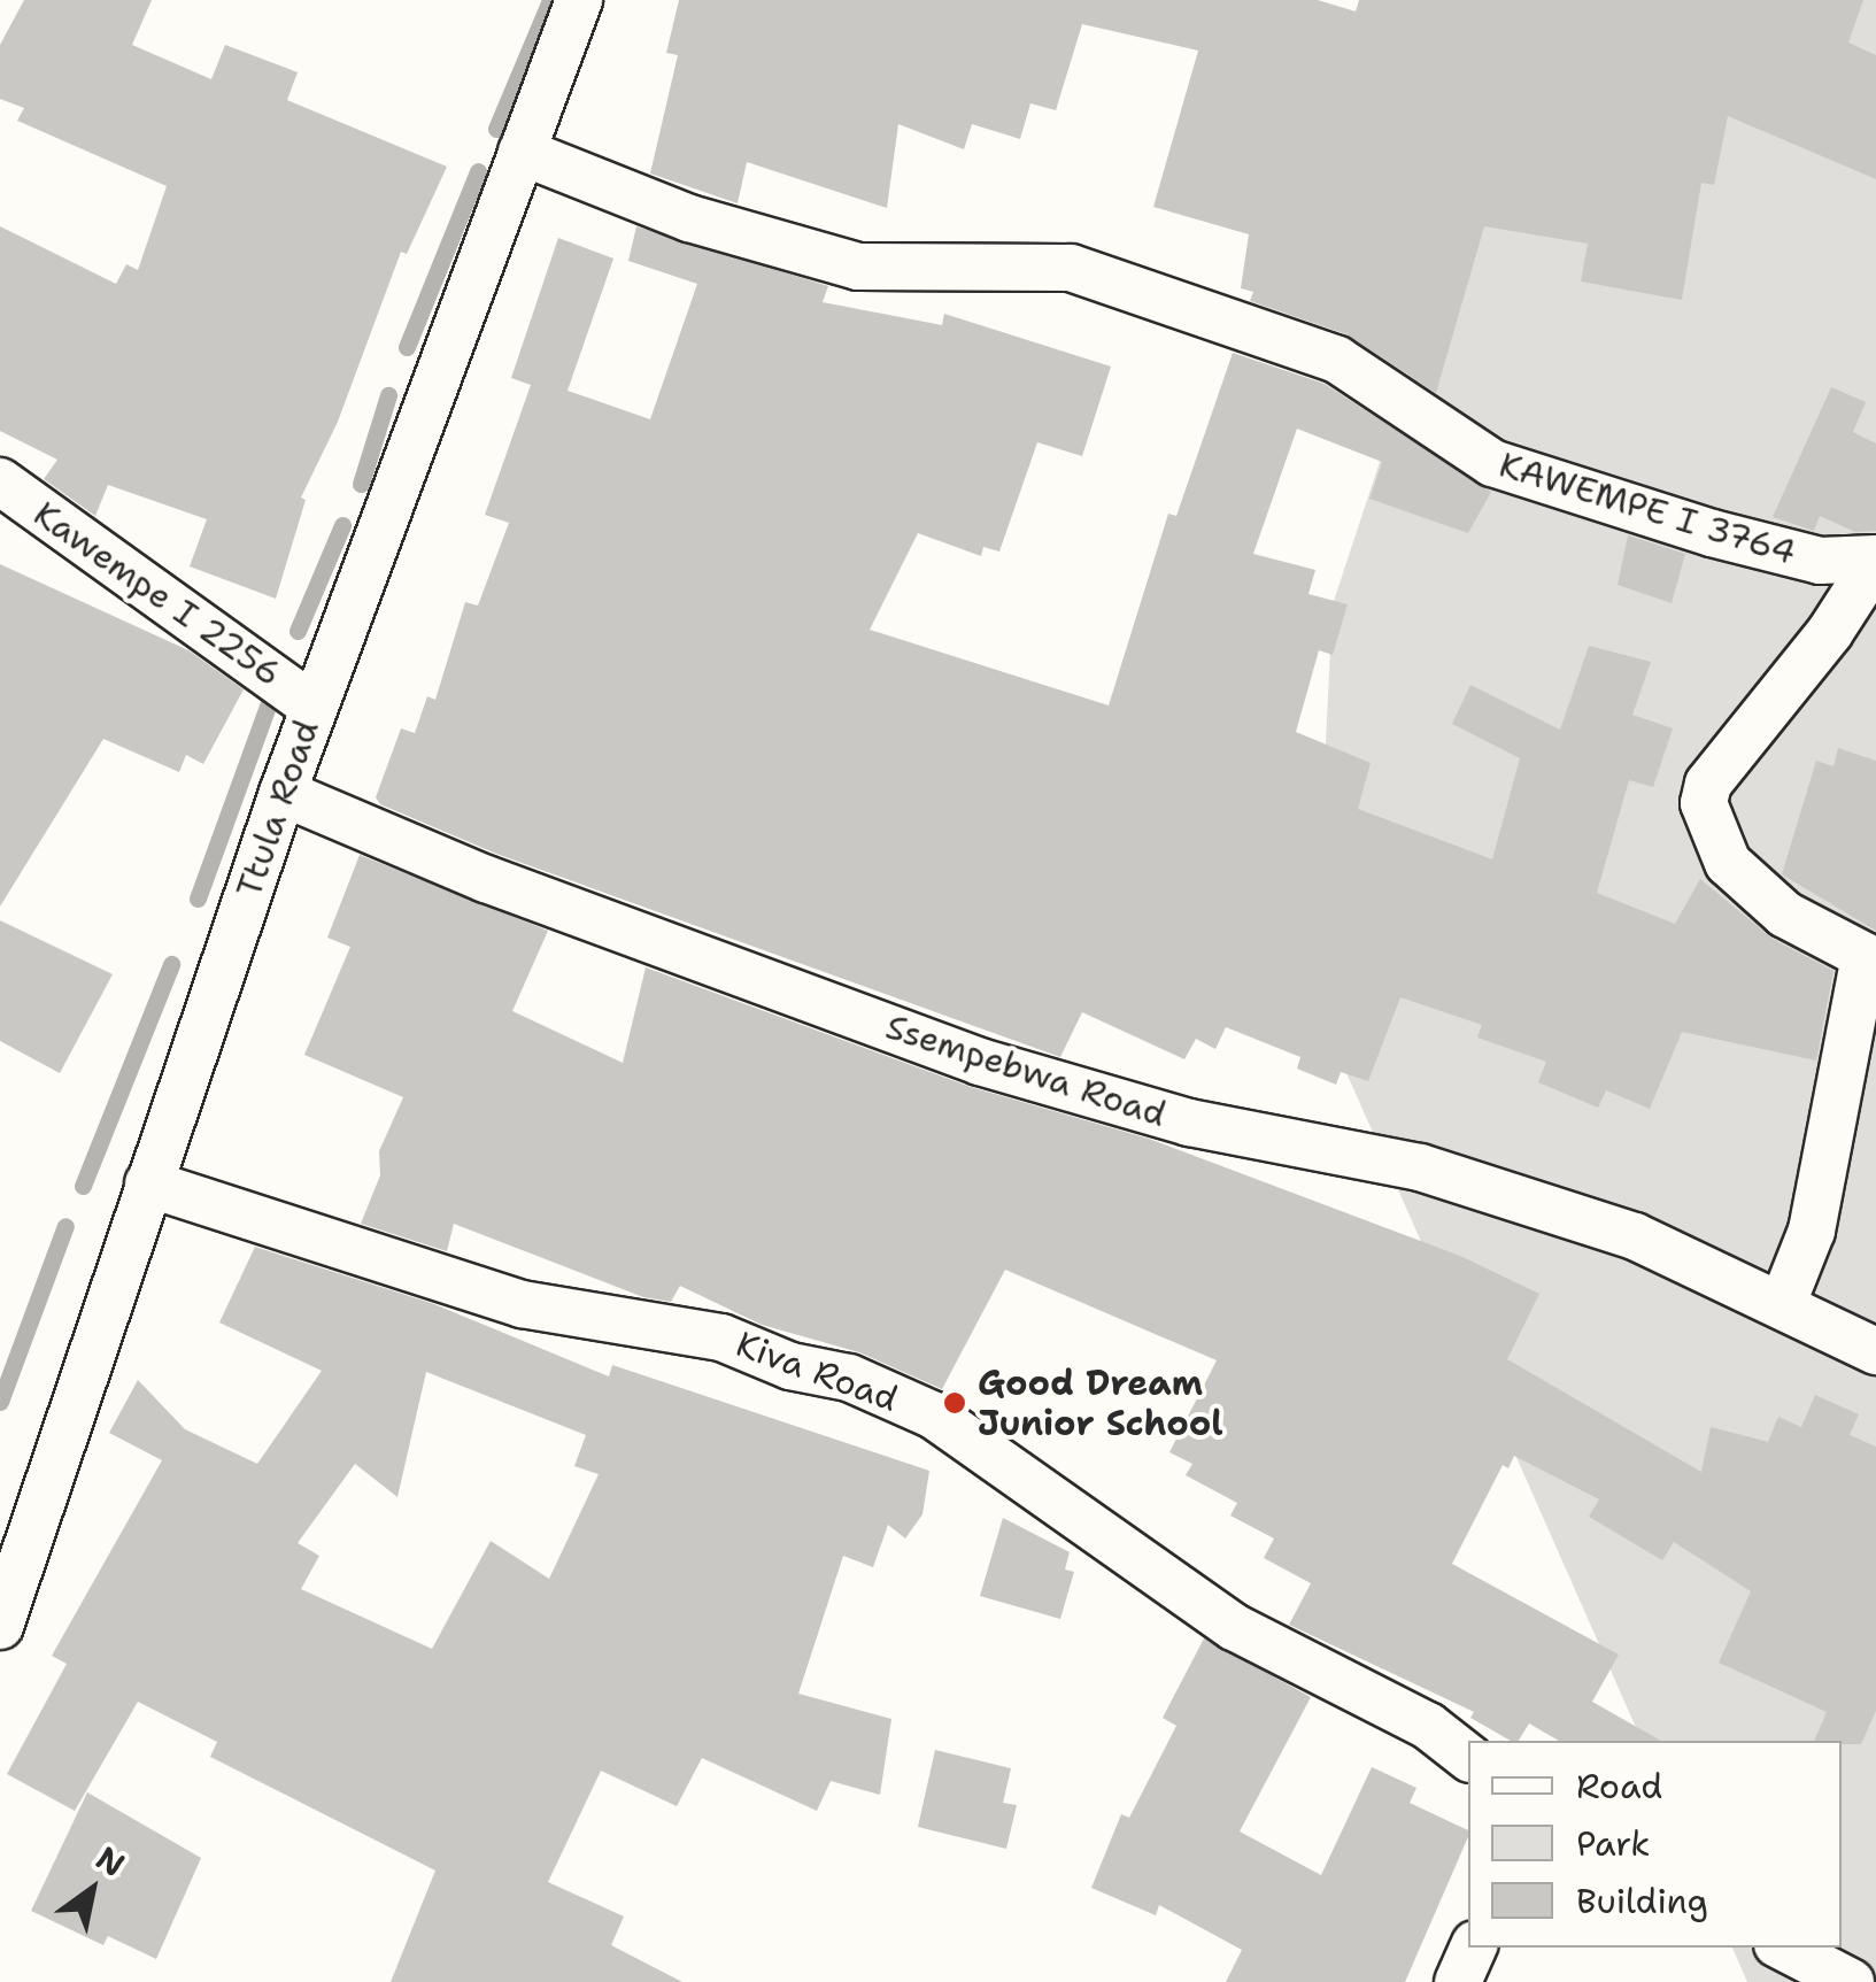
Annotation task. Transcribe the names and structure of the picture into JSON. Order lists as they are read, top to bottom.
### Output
{
  "streets": {
    "street": [
      "KAWEMPE I 3764",
      "Kawempe I 2256",
      "Ttula Road",
      "Ssempebwa Road",
      "Kiva Road"
    ]
  },
  "crossings": [
    ["KAWEMPE I 3764", "Ttula Road"],
    ["Kawempe I 2256", "Ttula Road"],
    ["Ttula Road", "Ssempebwa Road"],
    ["Ttula Road", "Kiva Road"]
  ],
  "places": ["Good Dream Junior School"],
  "legend": ["Road", "Park", "Building"],
  "north": "top right"
}
